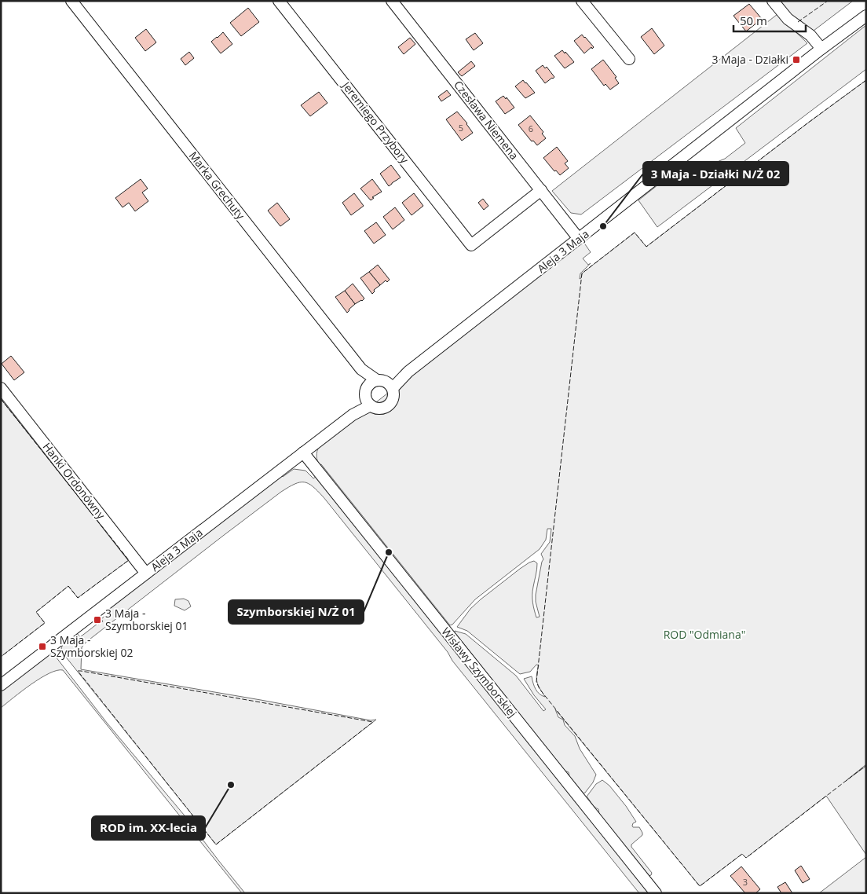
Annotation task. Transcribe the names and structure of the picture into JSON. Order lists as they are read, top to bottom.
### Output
{
  "streets": {
    "street": [
      "Czesława Niemena",
      "Jeremiego Przybory",
      "Marka Grechuty",
      "Aleja 3 Maja",
      "Hanki Ordonówny",
      "Wisławy Szymborskiej"
    ]
  },
  "crossings": [
    ["Czesława Niemena", "Jeremiego Przybory"],
    ["Czesława Niemena", "Aleja 3 Maja"],
    ["Marka Grechuty", "Aleja 3 Maja"],
    ["Aleja 3 Maja", "Hanki Ordonówny"],
    ["Aleja 3 Maja", "Wisławy Szymborskiej"]
  ],
  "parks": ["ROD \"Odmiana\""],
  "places": {
    "transit": ["3 Maja - Działki", "3 Maja - Szymborskiej 01", "3 Maja - Szymborskiej 02"],
    "other": ["3 Maja - Działki N/Ż 02", "Szymborskiej N/Ż 01", "ROD im. XX-lecia"]
  },
  "house_numbers": ["5", "6", "3"],
  "scale_bar": "50 m"
}
